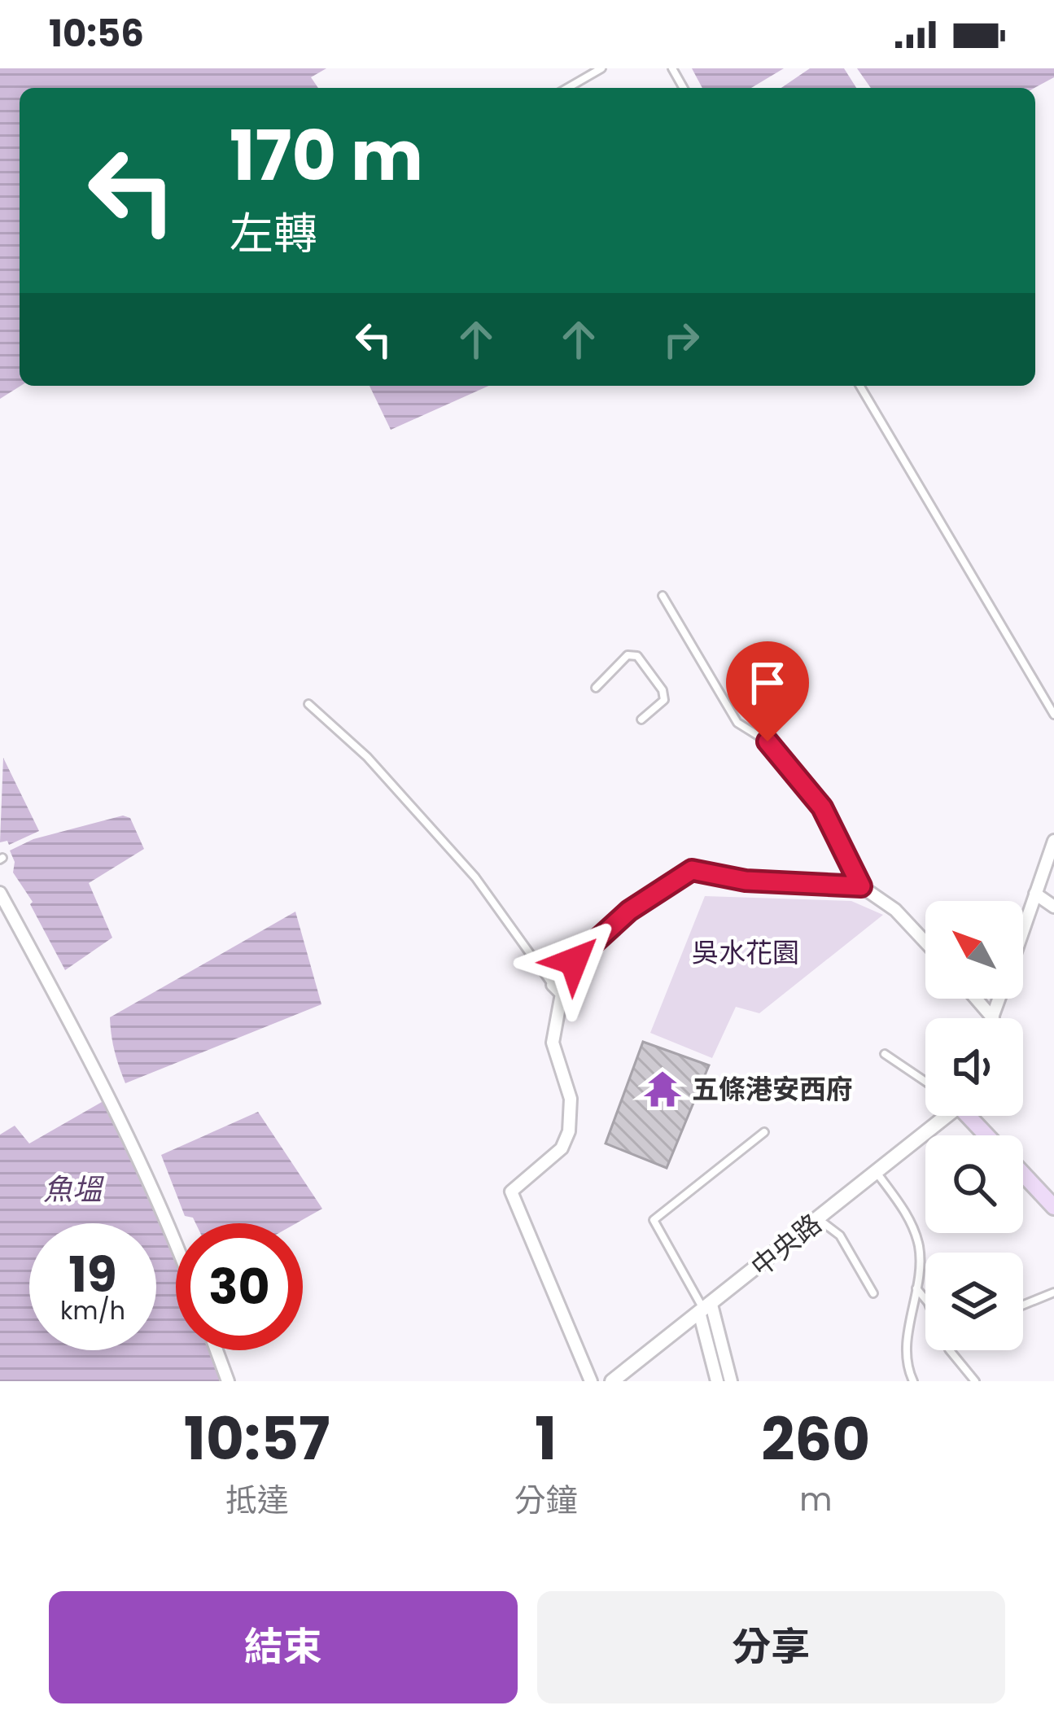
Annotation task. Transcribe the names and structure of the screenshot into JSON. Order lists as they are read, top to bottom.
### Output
{
  "streets": {
    "street": ["中央路"]
  },
  "water": ["魚塭"],
  "parks": ["吳水花園"],
  "places": {
    "temple": ["五條港安西府"]
  },
  "north": "top left",
  "page": {
    "status": "10:56",
    "turn": ["170 m", "左轉"],
    "speed": "19 km/h",
    "limit": "30",
    "eta": [
      "10:57",
      "抵達",
      "1",
      "分鐘",
      "260",
      "m"
    ],
    "buttons": ["結束", "分享"]
  }
}
